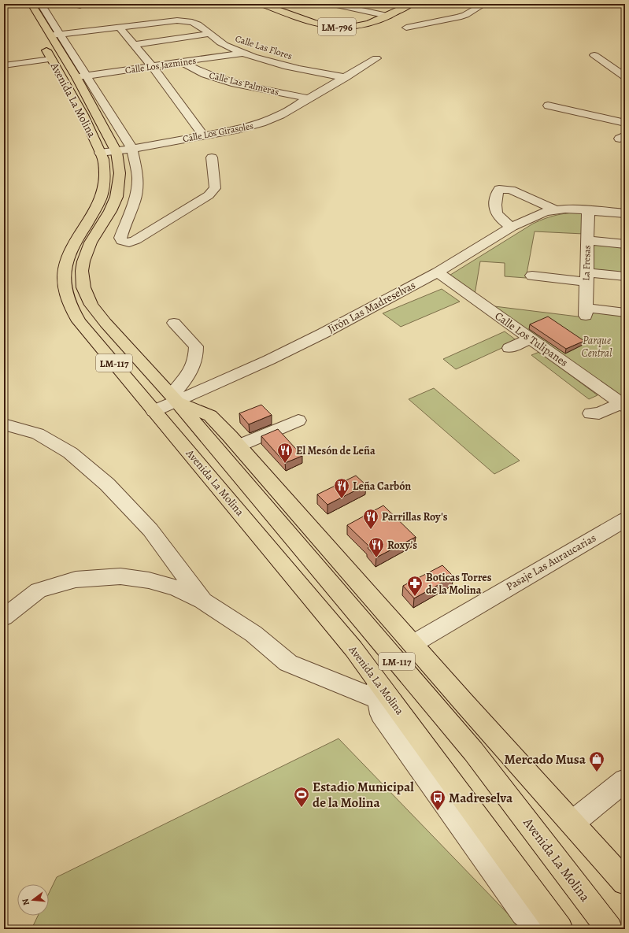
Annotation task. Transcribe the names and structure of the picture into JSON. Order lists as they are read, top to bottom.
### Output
{
  "streets": {
    "main road": ["LM-796", "Avenida La Molina", "LM-117"],
    "street": [
      "Calle Las Flores",
      "Calle Los Jazmines",
      "Calle Las Palmeras",
      "Calle Los Girasoles",
      "La Fresas",
      "Jirón Las Madreselvas",
      "Calle Los Tulipanes",
      "Pasaje Las Auraucarias"
    ]
  },
  "crossings": [
    ["Calle Las Flores", "Calle Los Jazmines"],
    ["Calle Las Flores", "Avenida La Molina"],
    ["Calle Las Flores", "Calle Los Girasoles"],
    ["Calle Los Jazmines", "Calle Las Palmeras"],
    ["Calle Los Jazmines", "Avenida La Molina"],
    ["Calle Las Palmeras", "Calle Los Girasoles"],
    ["Avenida La Molina", "Calle Los Girasoles"],
    ["Avenida La Molina", "Jirón Las Madreselvas"],
    ["Avenida La Molina", "Pasaje Las Auraucarias"],
    ["La Fresas", "Jirón Las Madreselvas"],
    ["Jirón Las Madreselvas", "Calle Los Tulipanes"]
  ],
  "parks": ["Parque Central"],
  "places": {
    "restaurant": [
      "El Mesón de Leña",
      "Leña Carbón",
      "Parrillas Roy's",
      "Roxy's"
    ],
    "pharmacy": ["Boticas Torres de la Molina"],
    "shop": ["Mercado Musa"],
    "sports": ["Estadio Municipal de la Molina"],
    "bus stop": ["Madreselva"]
  },
  "north": "left"
}
